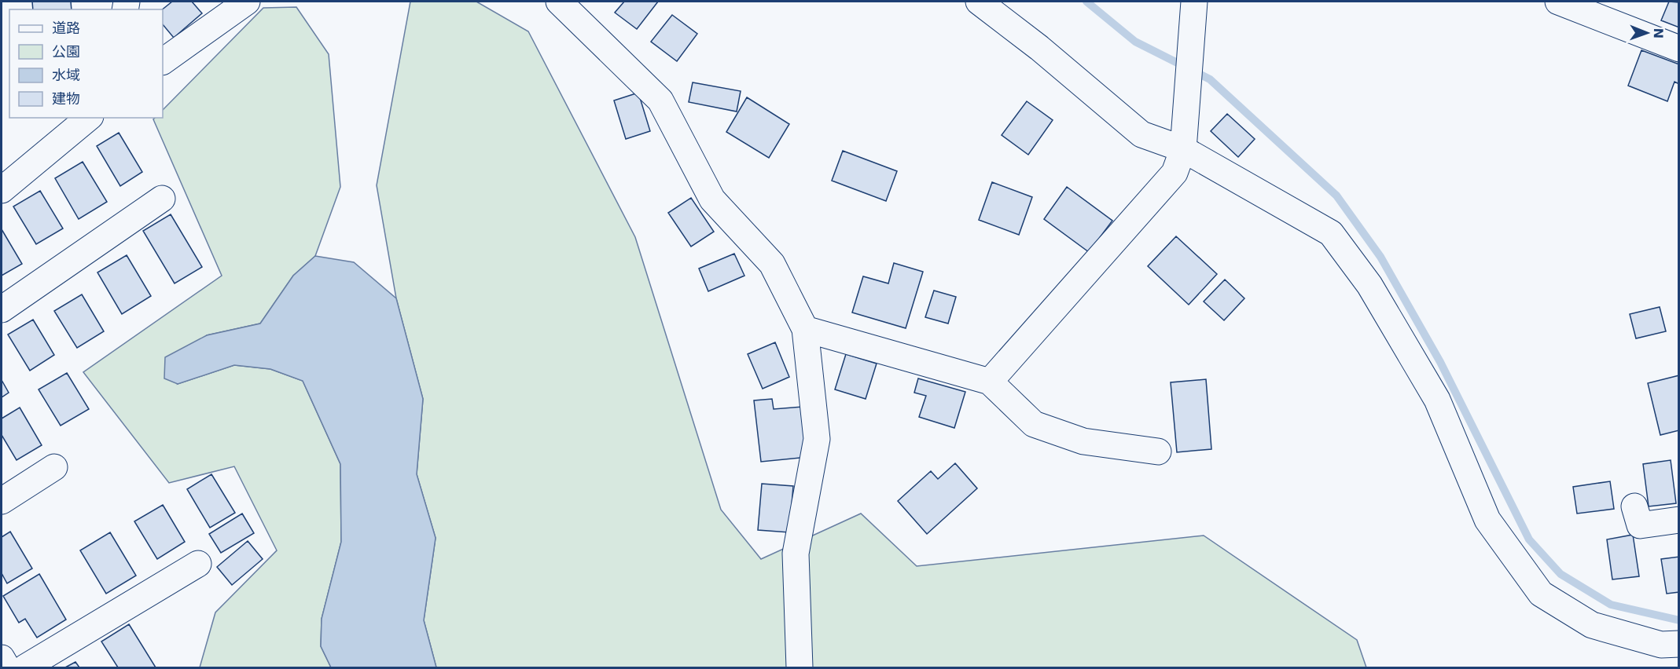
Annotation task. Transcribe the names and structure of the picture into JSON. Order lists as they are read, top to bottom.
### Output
{
  "legend": [
    "道路",
    "公園",
    "水域",
    "建物"
  ],
  "north": "right"
}
